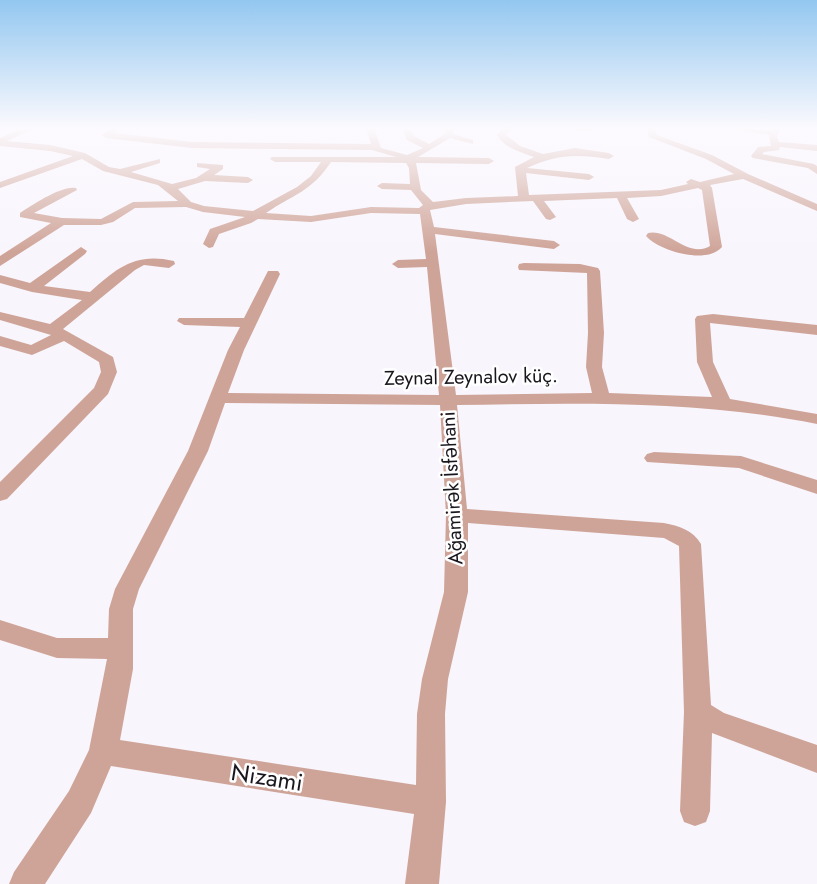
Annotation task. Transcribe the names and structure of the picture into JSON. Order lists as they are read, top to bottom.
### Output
{
  "streets": {
    "street": ["Zeynal Zeynalov küç.", "Ağamirək İsfəhani", "Nizami"]
  },
  "crossings": [
    ["Zeynal Zeynalov küç.", "Ağamirək İsfəhani"],
    ["Ağamirək İsfəhani", "Nizami"]
  ]
}
